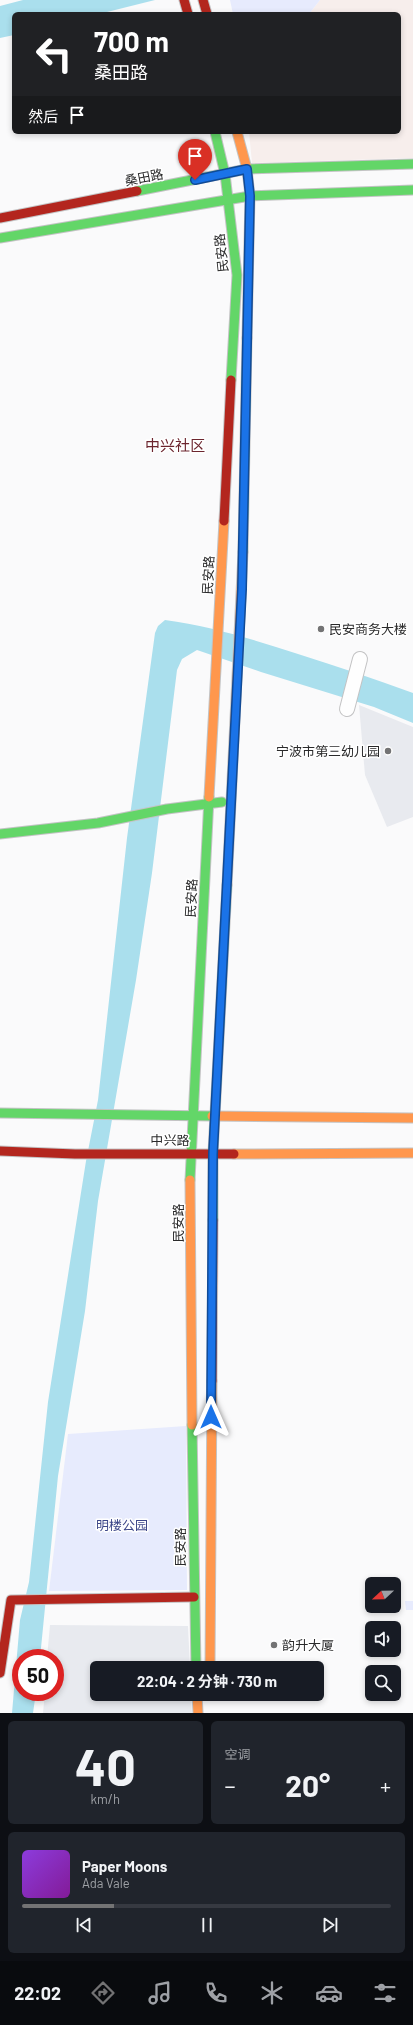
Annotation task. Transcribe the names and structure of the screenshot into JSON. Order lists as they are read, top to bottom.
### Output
{
  "streets": {
    "main road": ["桑田路", "民安路", "中兴路"]
  },
  "crossings": [
    ["桑田路", "民安路"],
    ["民安路", "中兴路"]
  ],
  "districts": ["中兴社区"],
  "parks": ["明楼公园"],
  "places": ["民安商务大楼", "宁波市第三幼儿园", "韵升大厦"],
  "north": "left",
  "page": {
    "turn": ["700 m", "桑田路"],
    "then": "然后",
    "limit": "50",
    "trip": "22:04 · 2 分钟 · 730 m",
    "tile": [
      ["40", "km/h"],
      "空调"
    ],
    "heat": ["−", "20°", "+"],
    "song": ["Paper Moons", "Ada Vale"],
    "tabs": "22:02"
  }
}
